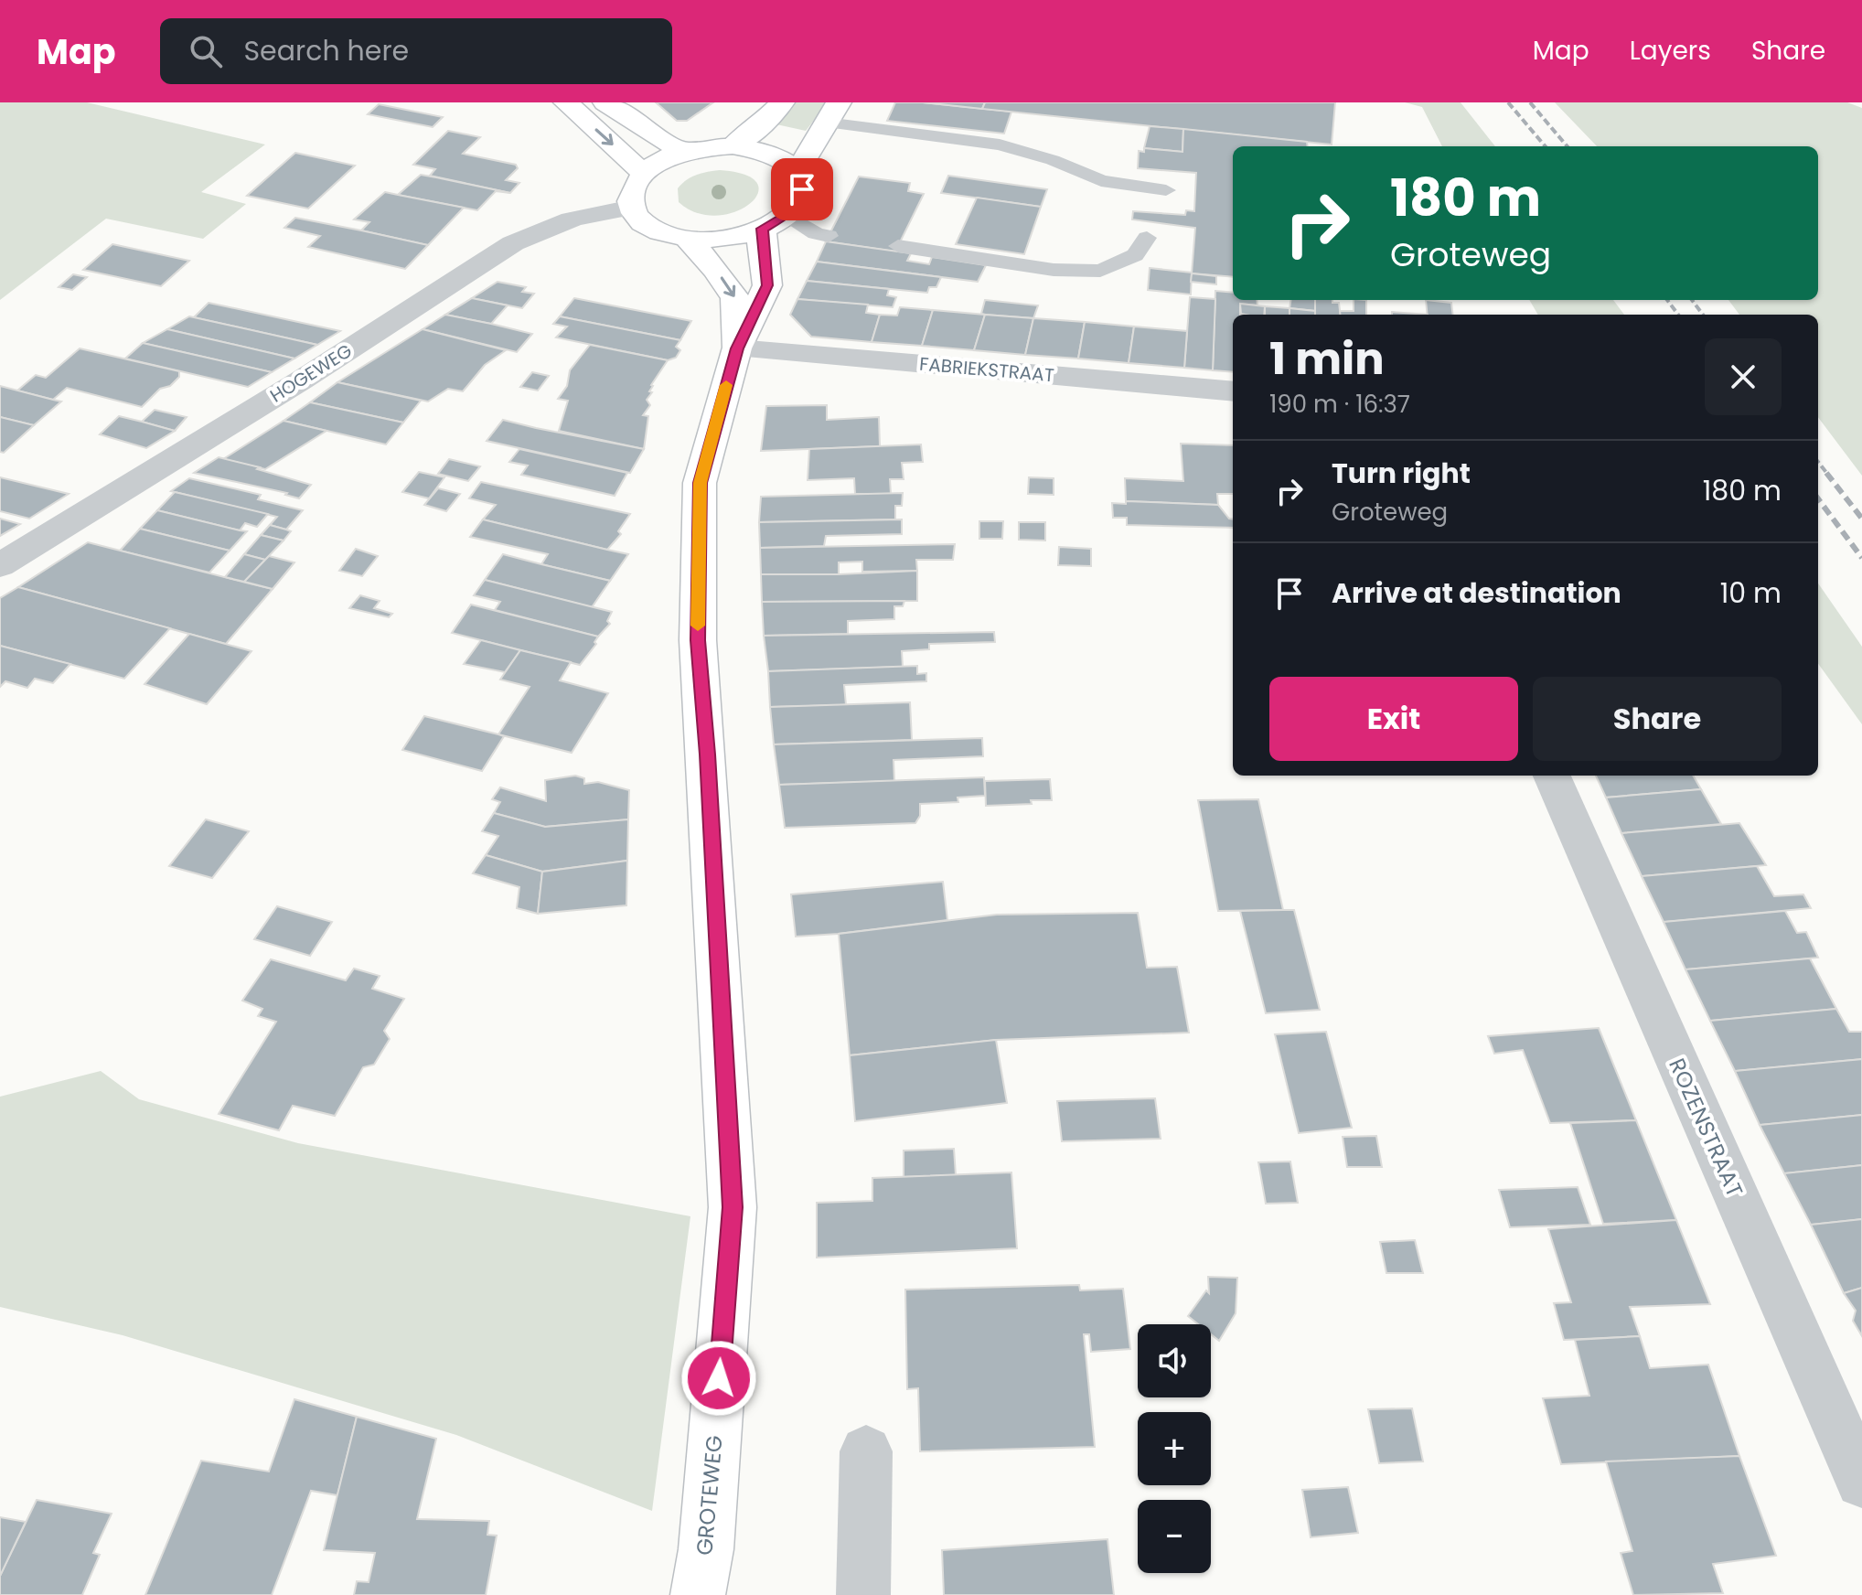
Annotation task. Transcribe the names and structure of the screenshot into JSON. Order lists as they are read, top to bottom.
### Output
{
  "streets": {
    "main road": ["GROTEWEG"],
    "street": ["FABRIEKSTRAAT", "HOGEWEG", "ROZENSTRAAT"]
  },
  "crossings": [
    ["FABRIEKSTRAAT", "GROTEWEG"]
  ],
  "page": {
    "header": "Map",
    "search": "Search here",
    "nav": ["Map", "Layers", "Share"],
    "turn": ["180 m", "Groteweg"],
    "heading": ["1 min", "190 m · 16:37"],
    "list": [
      {
        "name": "Turn right",
        "note": "Groteweg",
        "value": "180 m"
      },
      {
        "name": "Arrive at destination",
        "value": "10 m"
      }
    ],
    "buttons": ["Exit", "Share"],
    "map_buttons": ["+", "−"]
  }
}
